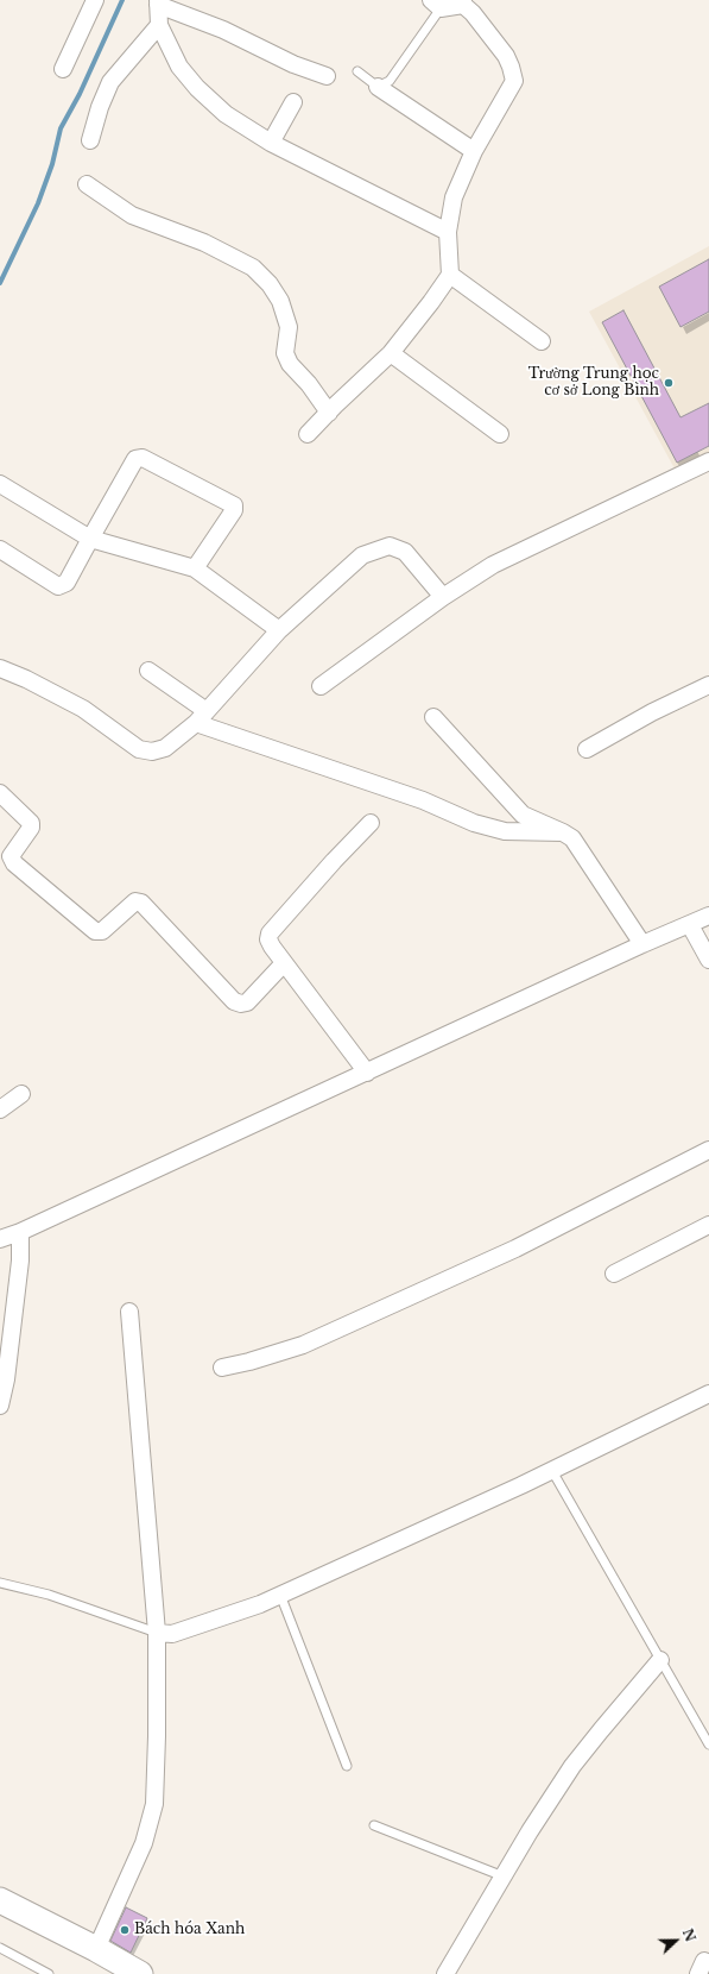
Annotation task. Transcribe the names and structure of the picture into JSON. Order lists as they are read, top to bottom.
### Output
{
  "places": ["Trường Trung học cơ sở Long Bình", "Bách hóa Xanh"],
  "north": "right"
}
